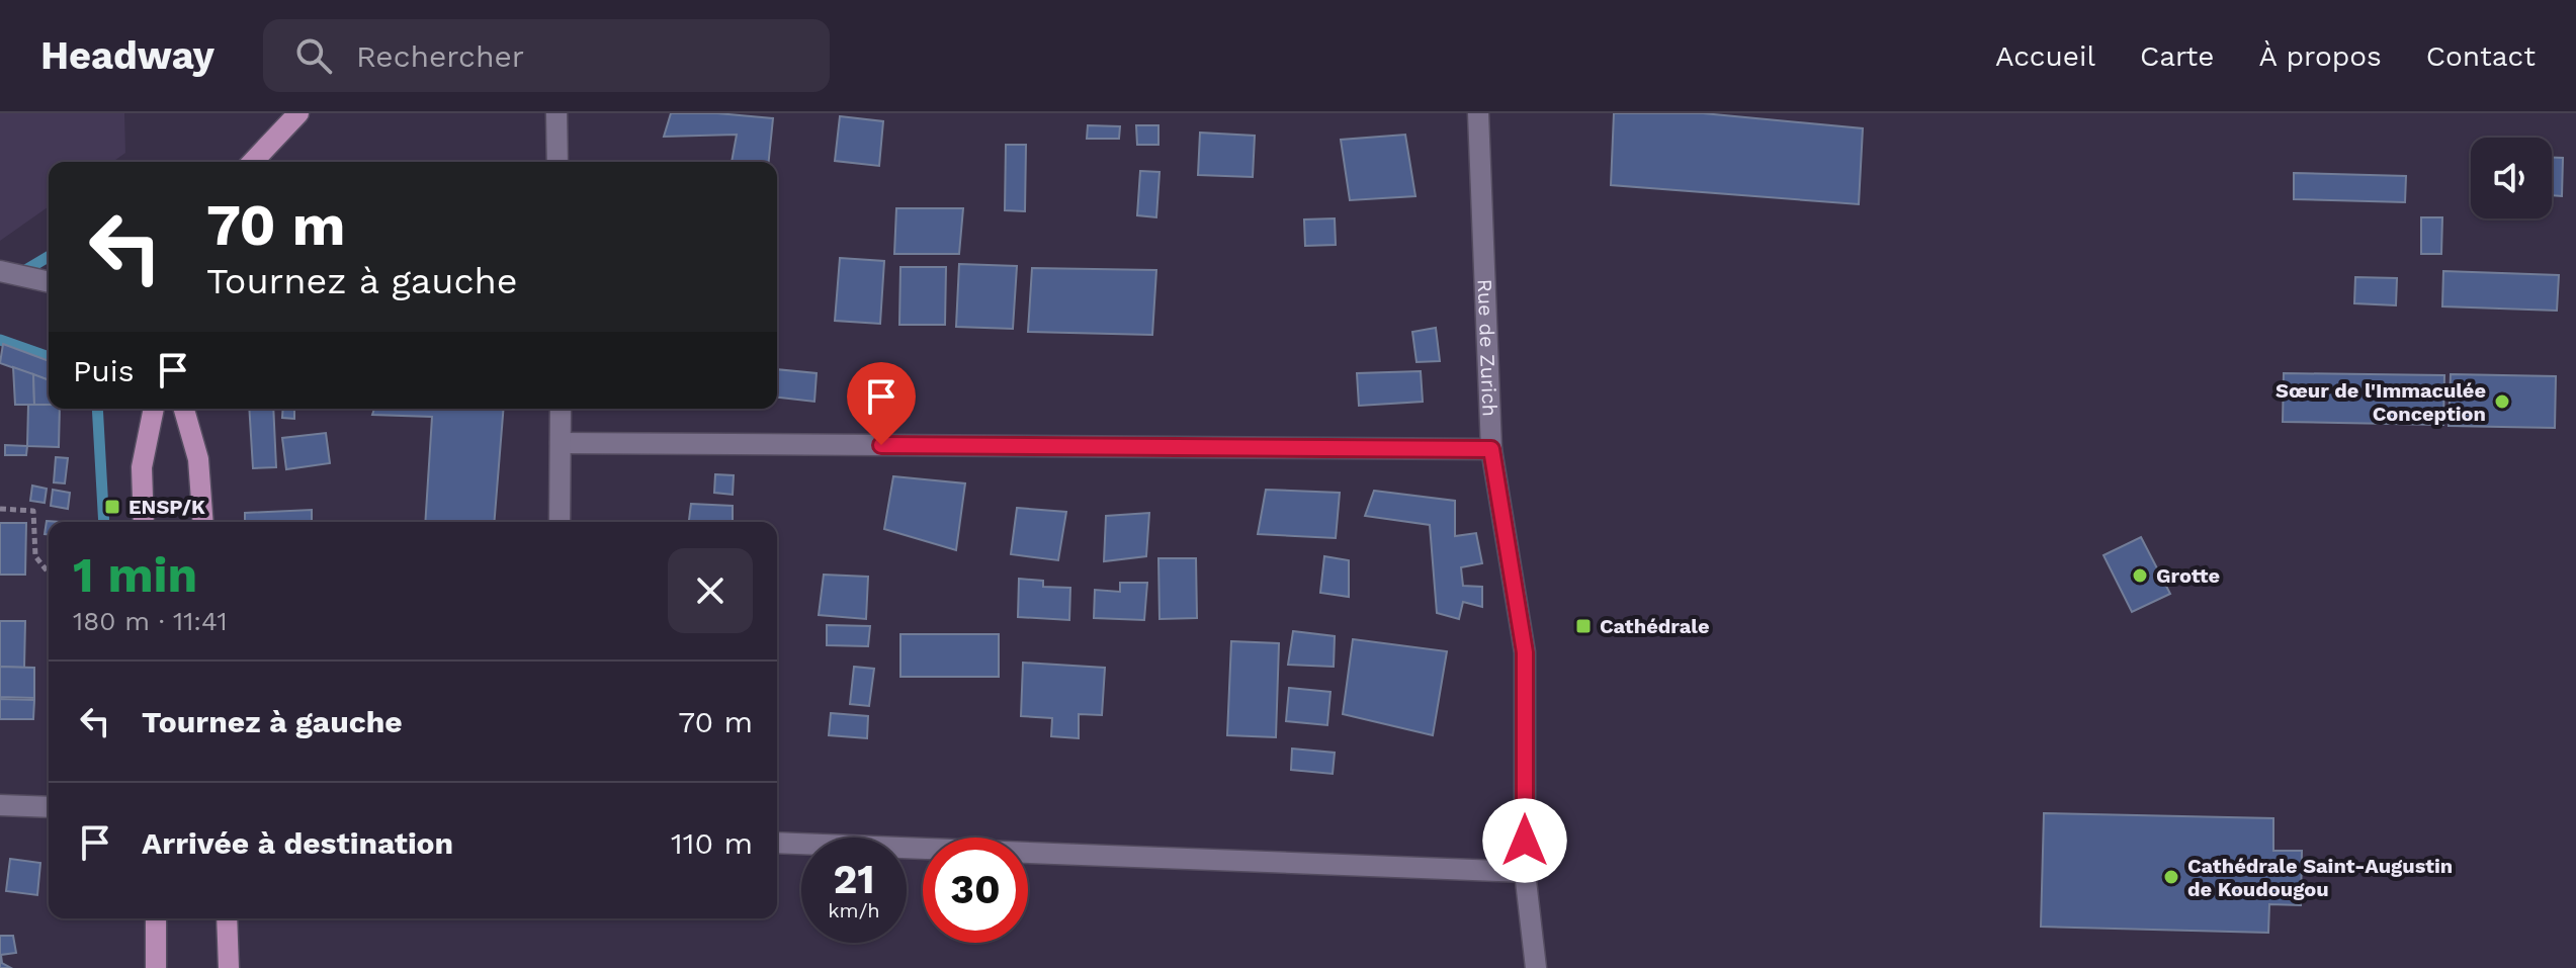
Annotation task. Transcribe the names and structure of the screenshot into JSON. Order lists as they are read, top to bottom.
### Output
{
  "streets": {
    "street": ["Rue de Zurich"]
  },
  "places": {
    "other": ["Sœur de l'Immaculée Conception", "Grotte", "Cathédrale Saint-Augustin de Koudougou"],
    "transit": ["ENSP/K", "Cathédrale"]
  },
  "page": {
    "header": "Headway",
    "search": "Rechercher",
    "nav": [
      "Accueil",
      "Carte",
      "À propos",
      "Contact"
    ],
    "turn": ["70 m", "Tournez à gauche"],
    "then": "Puis",
    "heading": ["1 min", "180 m · 11:41"],
    "list": [
      {
        "name": "Tournez à gauche",
        "value": "70 m"
      },
      {
        "name": "Arrivée à destination",
        "value": "110 m"
      }
    ],
    "speed": "21 km/h",
    "limit": "30"
  }
}
